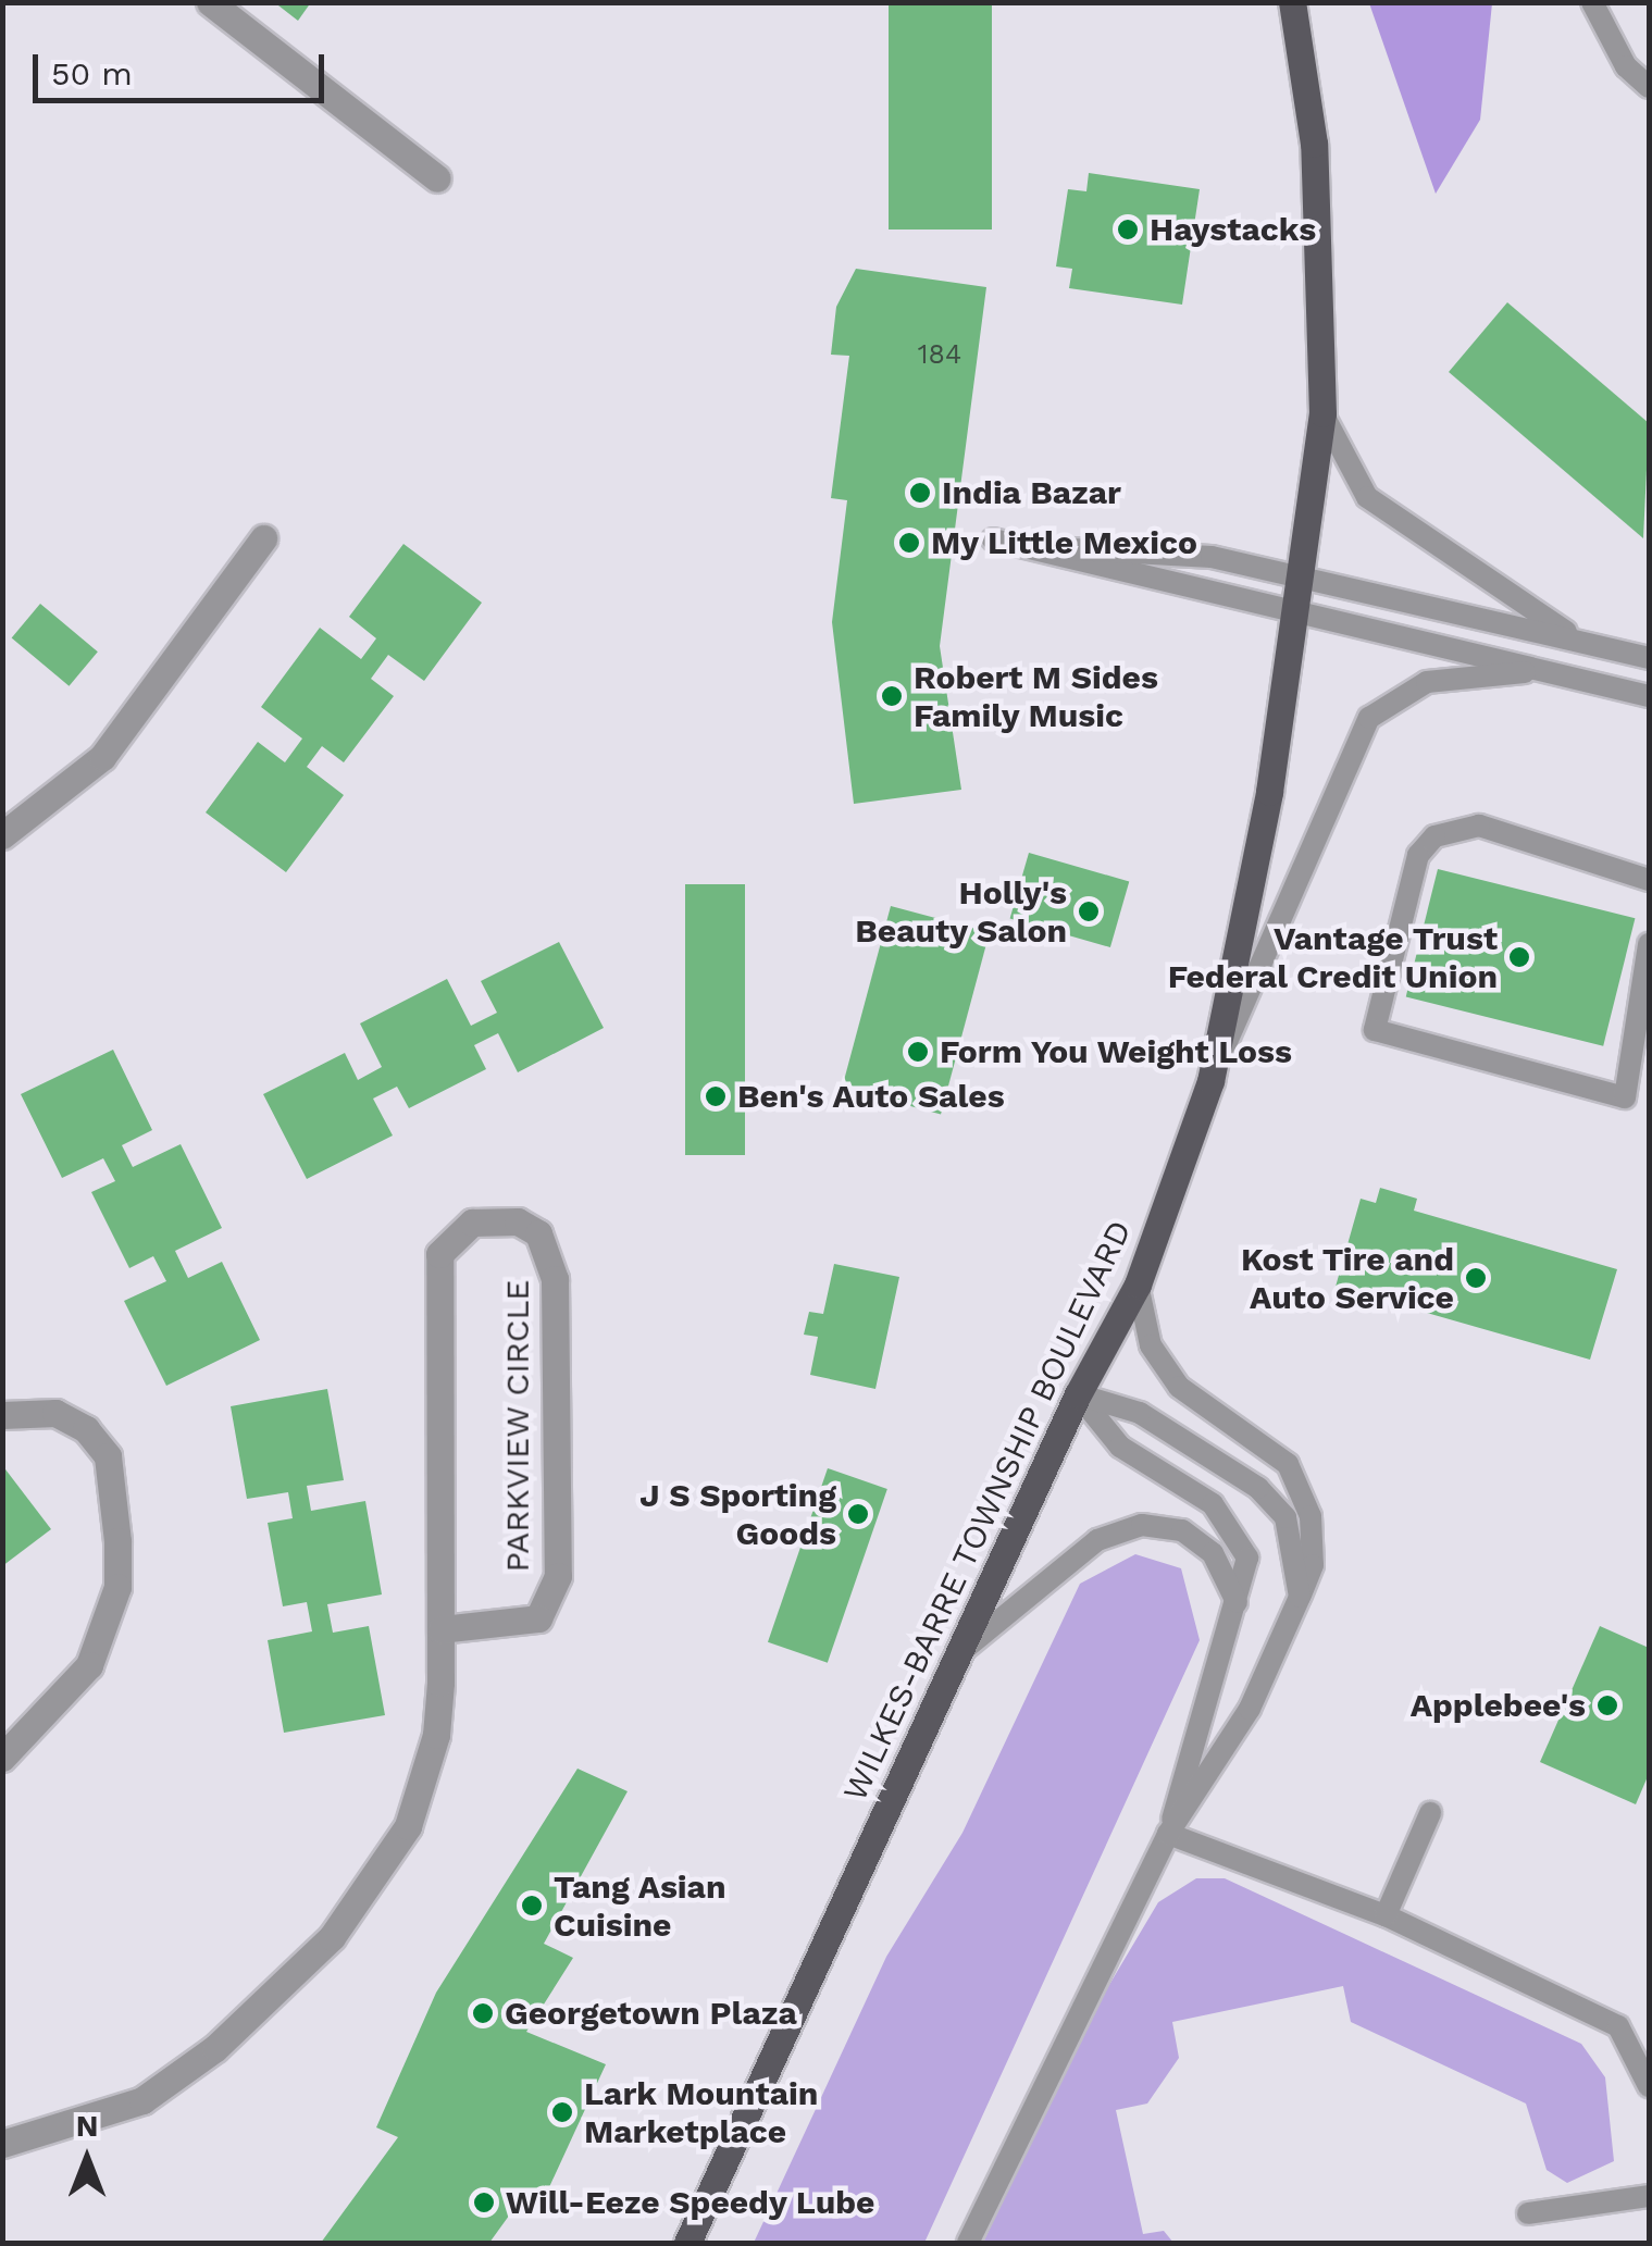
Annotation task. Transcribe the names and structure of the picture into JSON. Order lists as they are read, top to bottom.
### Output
{
  "streets": {
    "main road": ["WILKES-BARRE TOWNSHIP BOULEVARD"],
    "street": ["PARKVIEW CIRCLE"]
  },
  "places": [
    "Haystacks",
    "India Bazar",
    "My Little Mexico",
    "Robert M Sides Family Music",
    "Holly's Beauty Salon",
    "Vantage Trust Federal Credit Union",
    "Form You Weight Loss",
    "Ben's Auto Sales",
    "Kost Tire and Auto Service",
    "J S Sporting Goods",
    "Applebee's",
    "Tang Asian Cuisine",
    "Georgetown Plaza",
    "Lark Mountain Marketplace",
    "Will-Eeze Speedy Lube"
  ],
  "house_numbers": ["184"],
  "scale_bar": "50 m",
  "north": "top"
}
